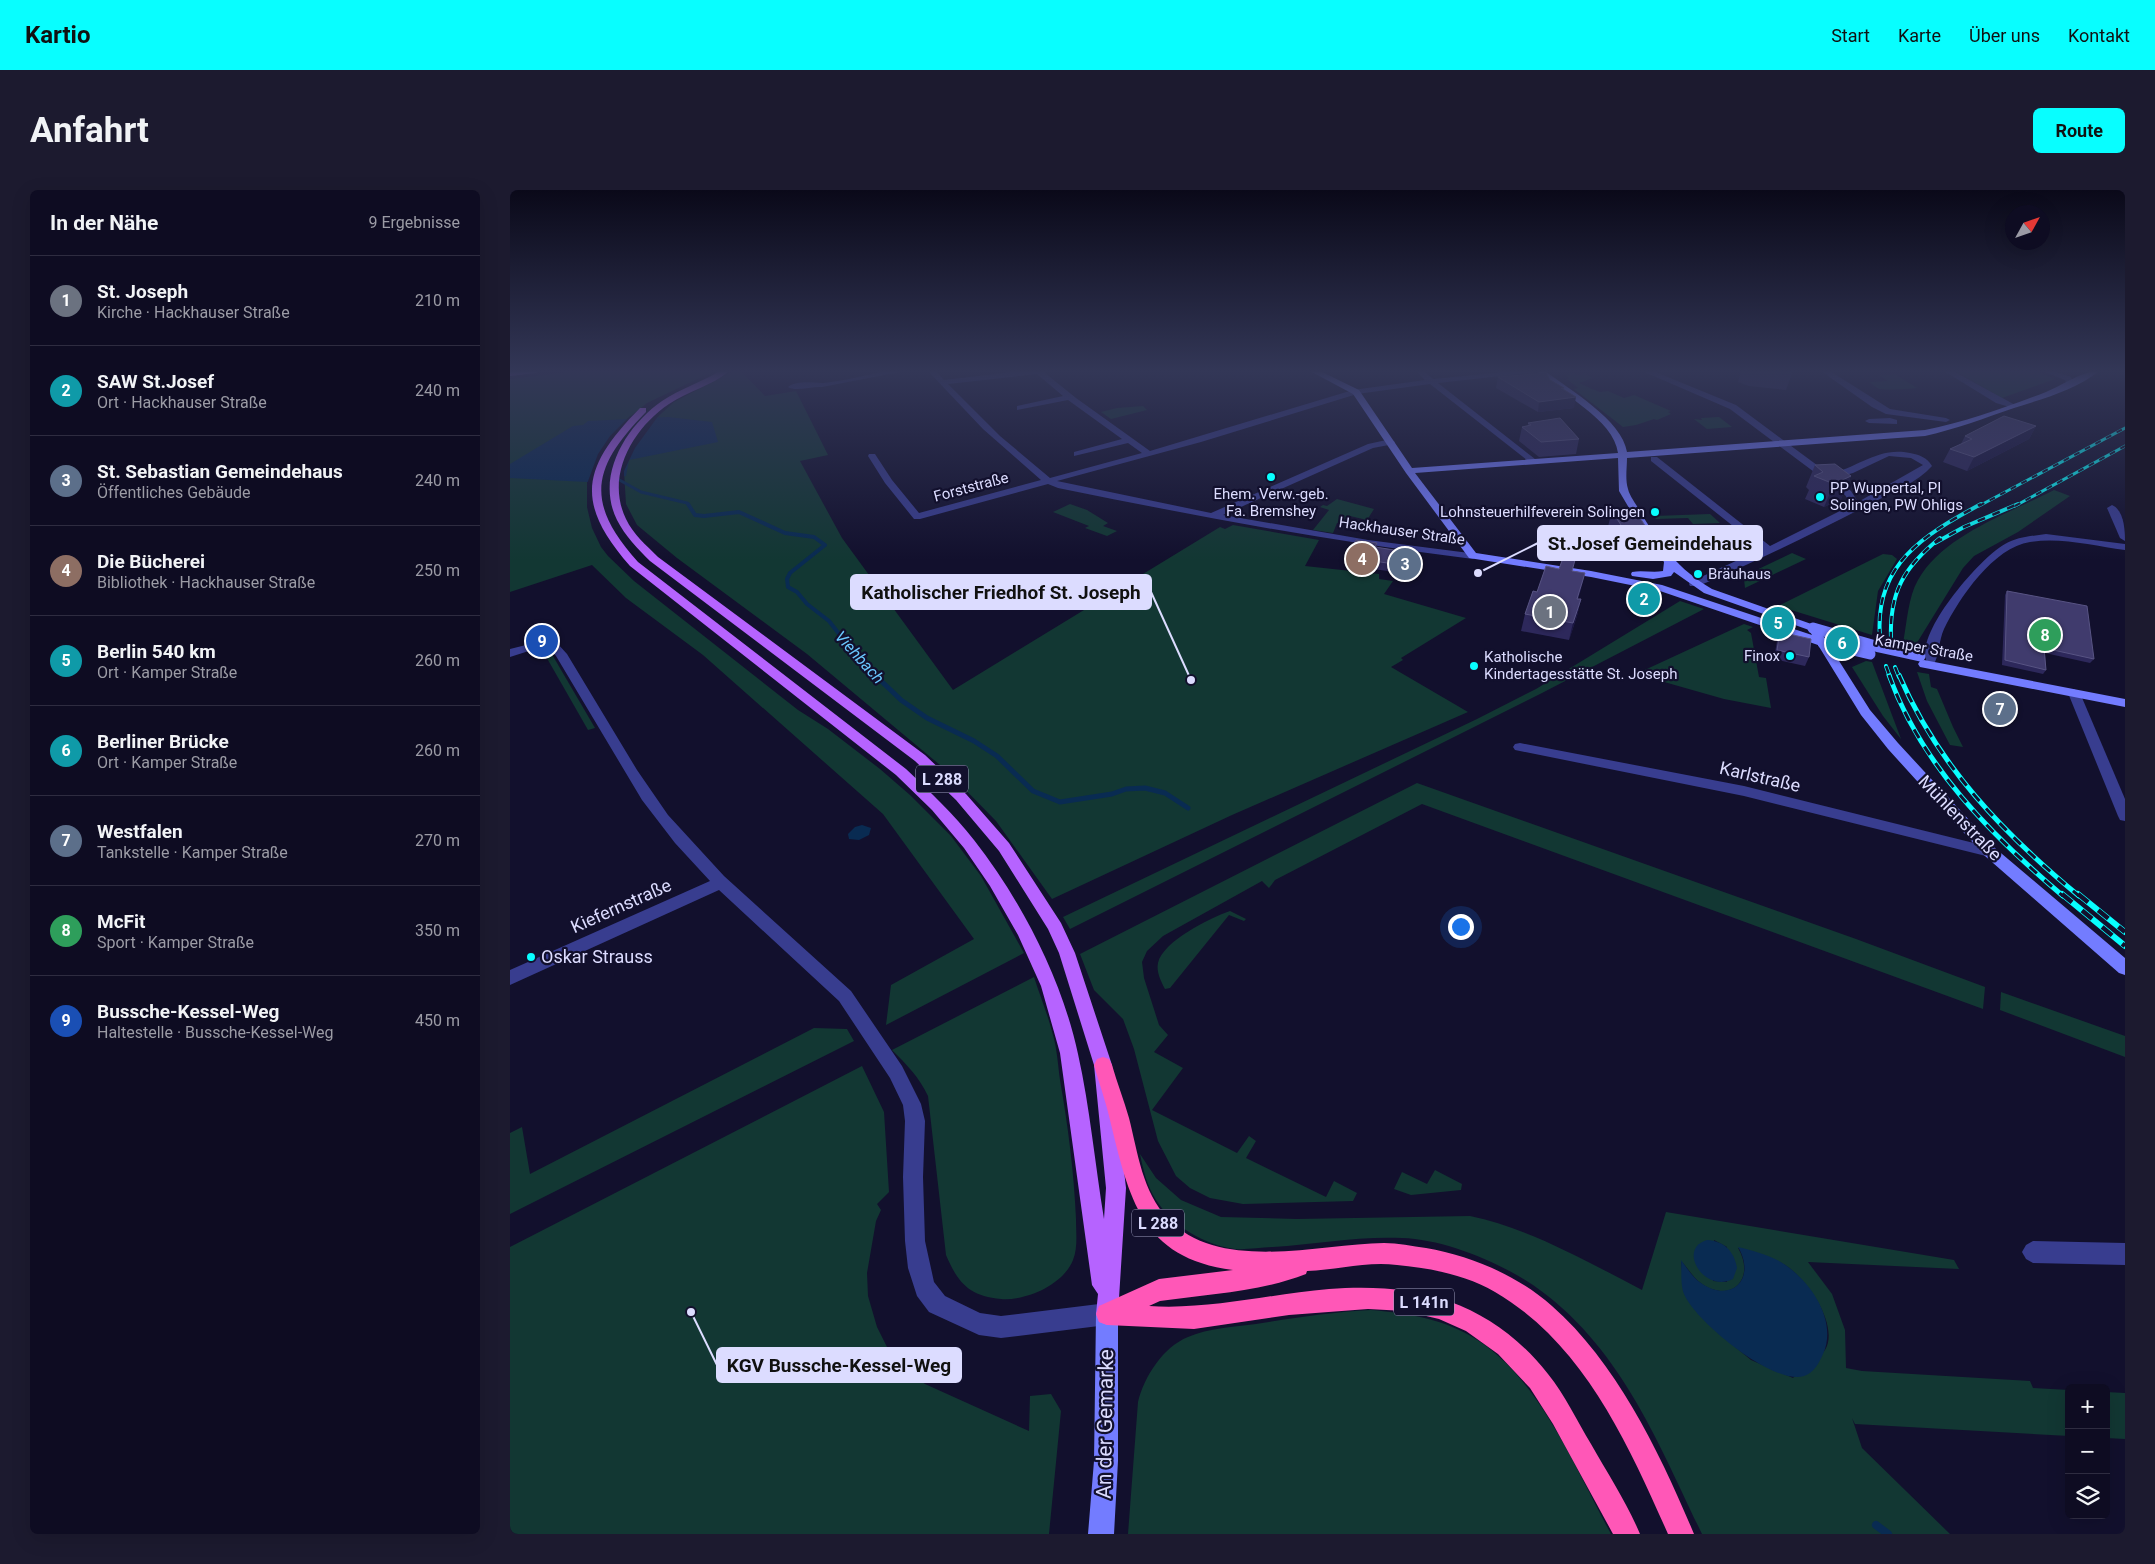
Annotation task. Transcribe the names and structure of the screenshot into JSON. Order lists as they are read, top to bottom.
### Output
{
  "streets": {
    "highway": ["L 288", "L 141n"],
    "main road": [
      "Hackhauser Straße",
      "Kamper Straße",
      "Mühlenstraße",
      "An der Gemarke"
    ],
    "street": ["Forststraße", "Karlstraße", "Kiefernstraße"]
  },
  "crossings": [
    ["Forststraße", "Hackhauser Straße"],
    ["Hackhauser Straße", "Kamper Straße"],
    ["Kamper Straße", "Mühlenstraße"],
    ["Karlstraße", "Mühlenstraße"],
    ["L 288", "L 141n"],
    ["L 288", "An der Gemarke"],
    ["L 141n", "An der Gemarke"]
  ],
  "water": ["Viehbach"],
  "places": [
    "Ehem. Verw.-geb. Fa. Bremshey",
    "PP Wuppertal, PI Solingen, PW Ohligs",
    "Lohnsteuerhilfeverein Solingen",
    "St.Josef Gemeindehaus",
    "Bräuhaus",
    "Finox",
    "Katholische Kindertagesstätte St. Joseph",
    "Katholischer Friedhof St. Joseph",
    "Oskar Strauss",
    "KGV Bussche-Kessel-Weg"
  ],
  "north": "top right",
  "page": {
    "header": "Kartio",
    "nav": [
      "Start",
      "Karte",
      "Über uns",
      "Kontakt"
    ],
    "buttons": "Route",
    "title": "Anfahrt",
    "heading": ["In der Nähe", "9 Ergebnisse"],
    "list": [
      {
        "mark": "1",
        "name": "St. Joseph",
        "note": "Kirche · Hackhauser Straße",
        "value": "210 m"
      },
      {
        "mark": "2",
        "name": "SAW St.Josef",
        "note": "Ort · Hackhauser Straße",
        "value": "240 m"
      },
      {
        "mark": "3",
        "name": "St. Sebastian Gemeindehaus",
        "note": "Öffentliches Gebäude",
        "value": "240 m"
      },
      {
        "mark": "4",
        "name": "Die Bücherei",
        "note": "Bibliothek · Hackhauser Straße",
        "value": "250 m"
      },
      {
        "mark": "5",
        "name": "Berlin 540 km",
        "note": "Ort · Kamper Straße",
        "value": "260 m"
      },
      {
        "mark": "6",
        "name": "Berliner Brücke",
        "note": "Ort · Kamper Straße",
        "value": "260 m"
      },
      {
        "mark": "7",
        "name": "Westfalen",
        "note": "Tankstelle · Kamper Straße",
        "value": "270 m"
      },
      {
        "mark": "8",
        "name": "McFit",
        "note": "Sport · Kamper Straße",
        "value": "350 m"
      },
      {
        "mark": "9",
        "name": "Bussche-Kessel-Weg",
        "note": "Haltestelle · Bussche-Kessel-Weg",
        "value": "450 m"
      }
    ],
    "pins": [
      "4",
      "3",
      "2",
      "1",
      "5",
      "8",
      "9",
      "6",
      "7"
    ],
    "map_buttons": ["+", "−"]
  }
}
